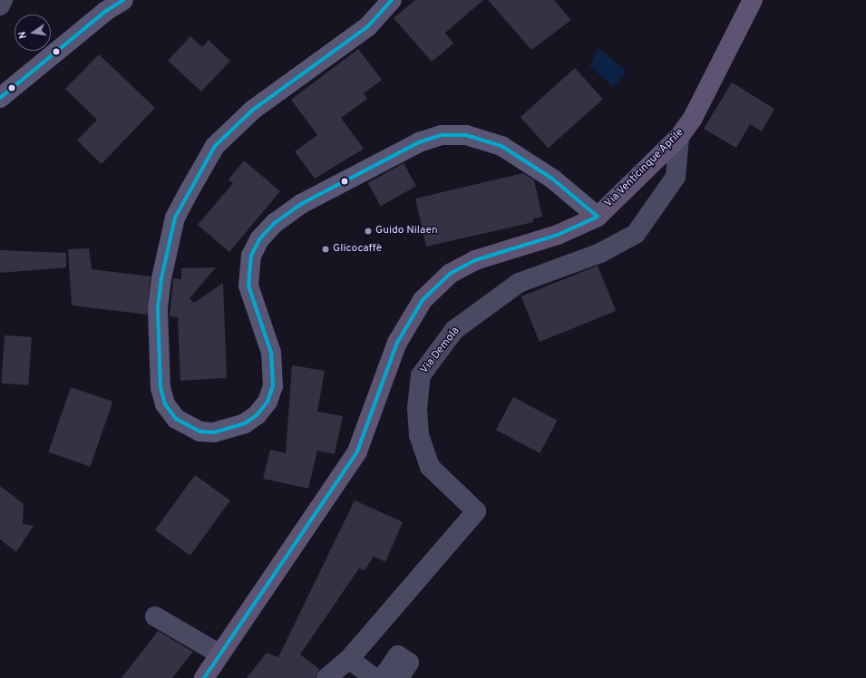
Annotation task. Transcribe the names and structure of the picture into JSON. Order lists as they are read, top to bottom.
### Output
{
  "streets": {
    "main road": ["Via Venticinque Aprile"],
    "street": ["Via Demola"]
  },
  "crossings": [
    ["Via Venticinque Aprile", "Via Demola"]
  ],
  "places": ["Guido Nilaen", "Glicocaffè"],
  "north": "left"
}
